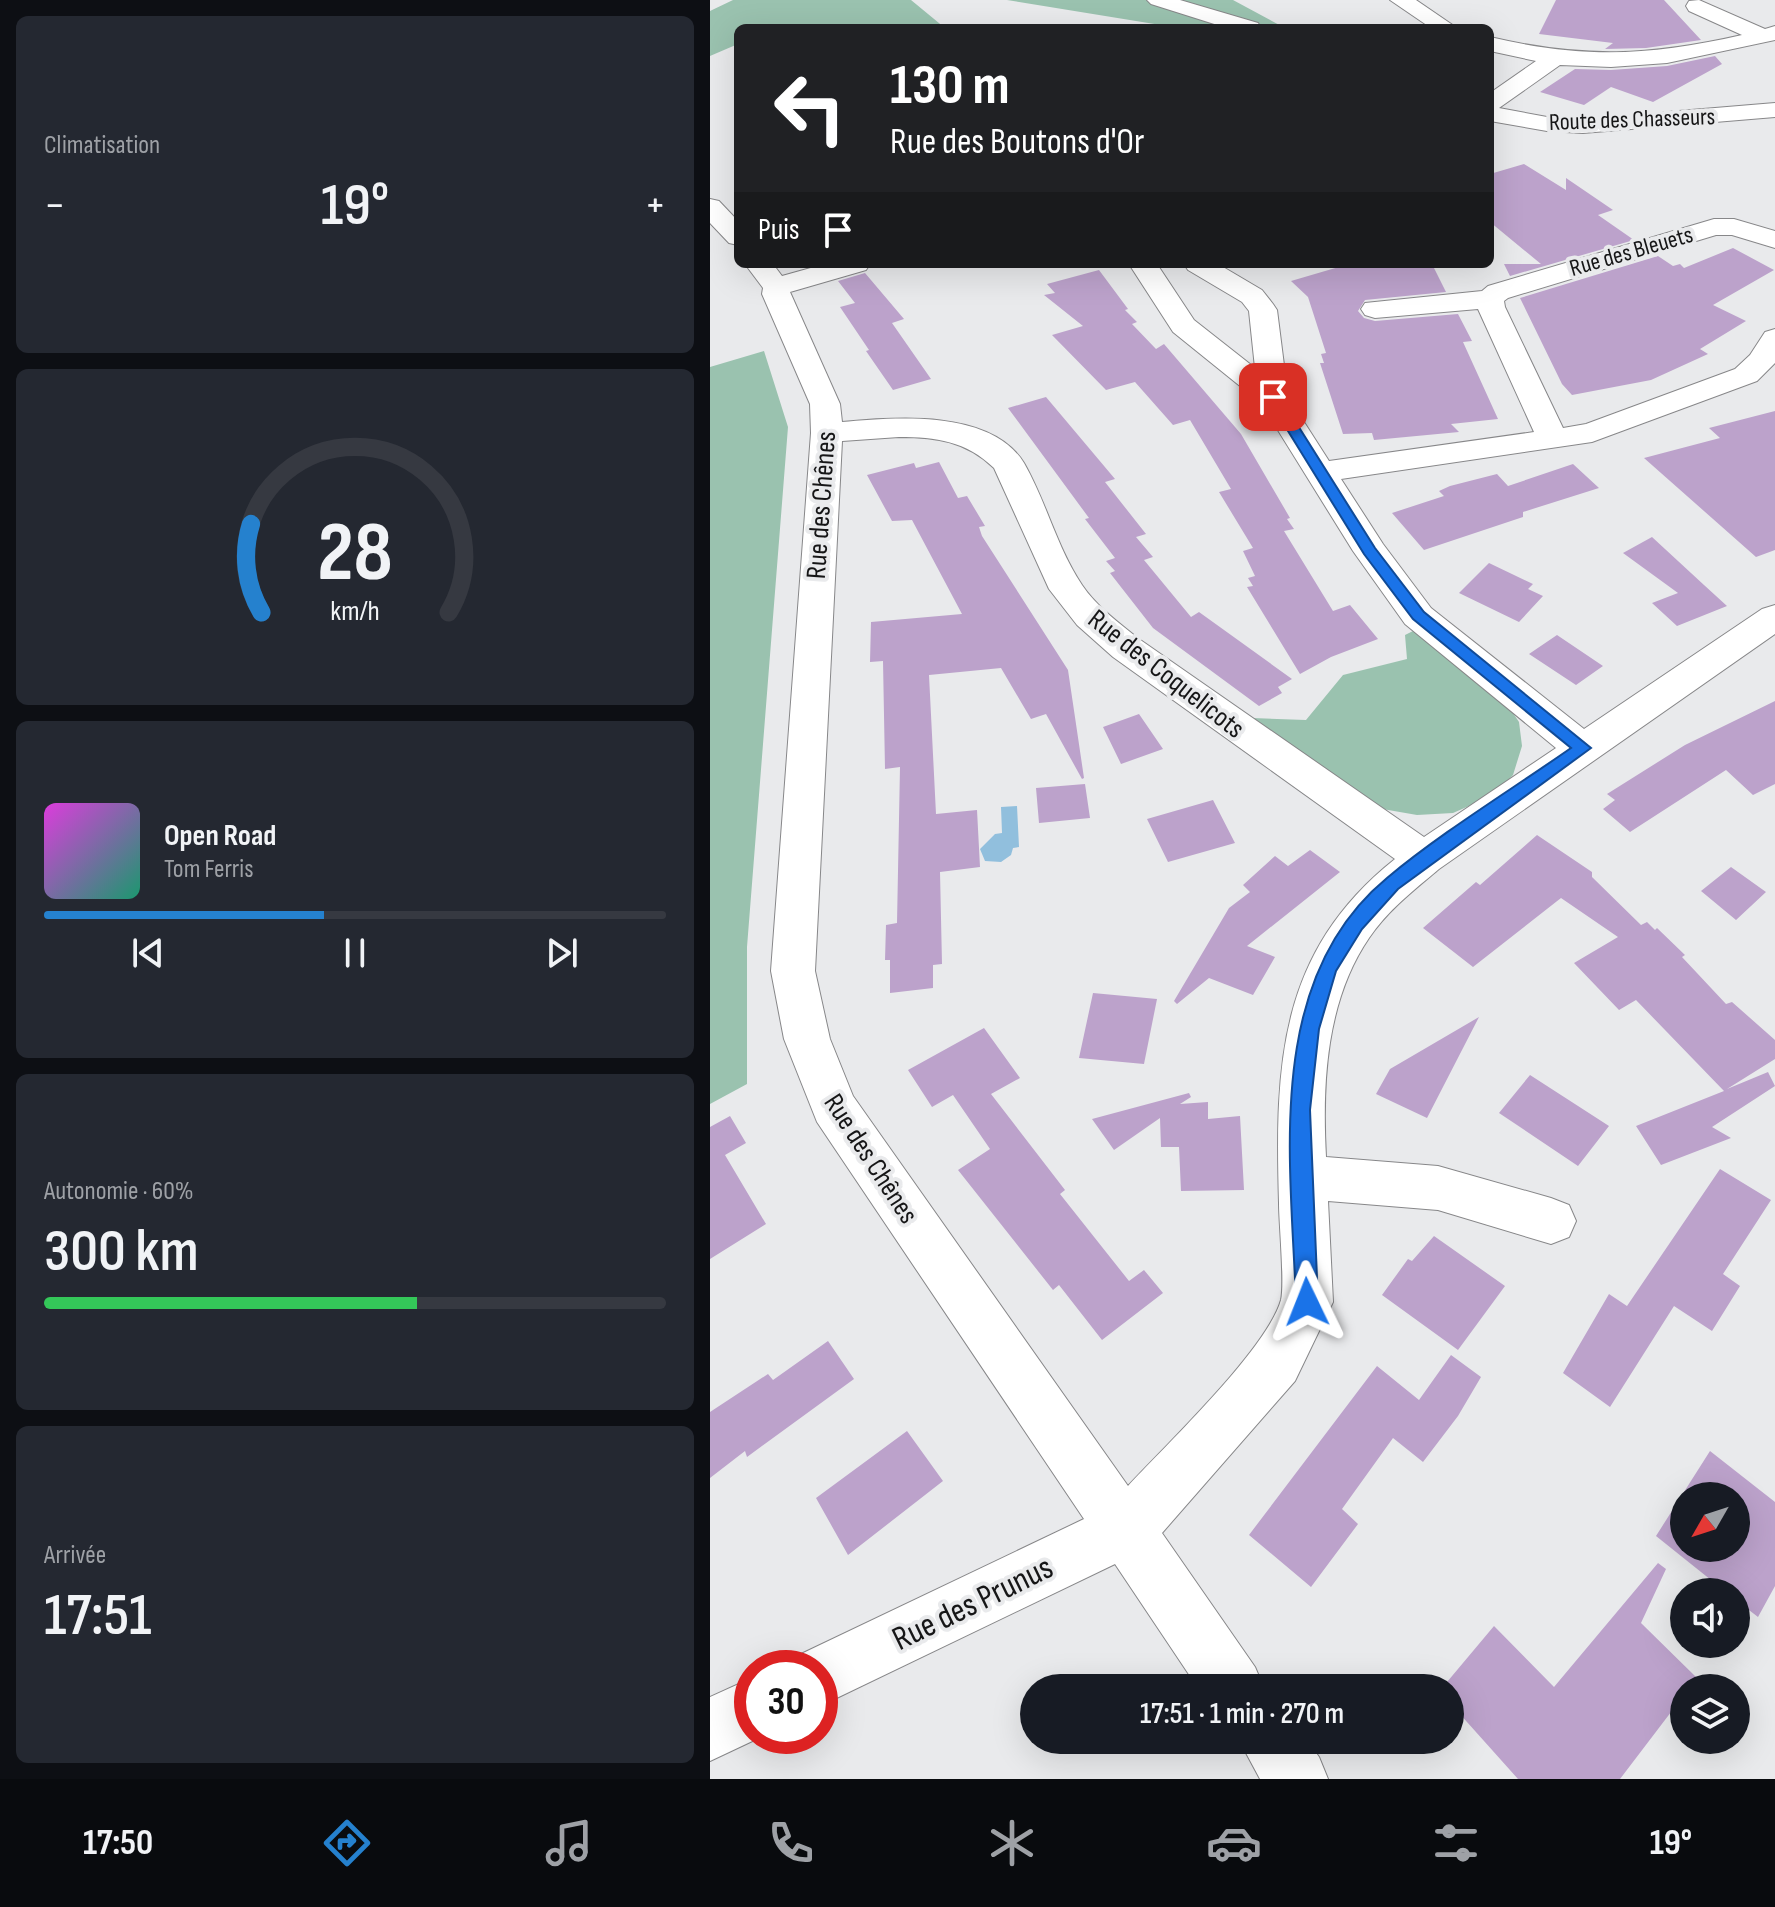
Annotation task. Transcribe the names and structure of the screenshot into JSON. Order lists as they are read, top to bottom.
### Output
{
  "streets": {
    "street": [
      "Route des Chasseurs",
      "Rue des Bleuets",
      "Rue des Chênes",
      "Rue des Coquelicots",
      "Rue des Prunus"
    ]
  },
  "crossings": [
    ["Rue des Chênes", "Rue des Coquelicots"],
    ["Rue des Chênes", "Rue des Prunus"]
  ],
  "north": "bottom left",
  "page": {
    "tile": [
      "Climatisation",
      ["Autonomie · 60%", "300 km"],
      ["Arrivée", "17:51"]
    ],
    "turn": ["130 m", "Rue des Boutons d'Or"],
    "heat": ["−", "19°", "+"],
    "then": "Puis",
    "song": ["Open Road", "Tom Ferris"],
    "limit": "30",
    "trip": "17:51 · 1 min · 270 m",
    "tabs": ["17:50", "19°"],
    "gauge": ["28", "km/h"]
  }
}
